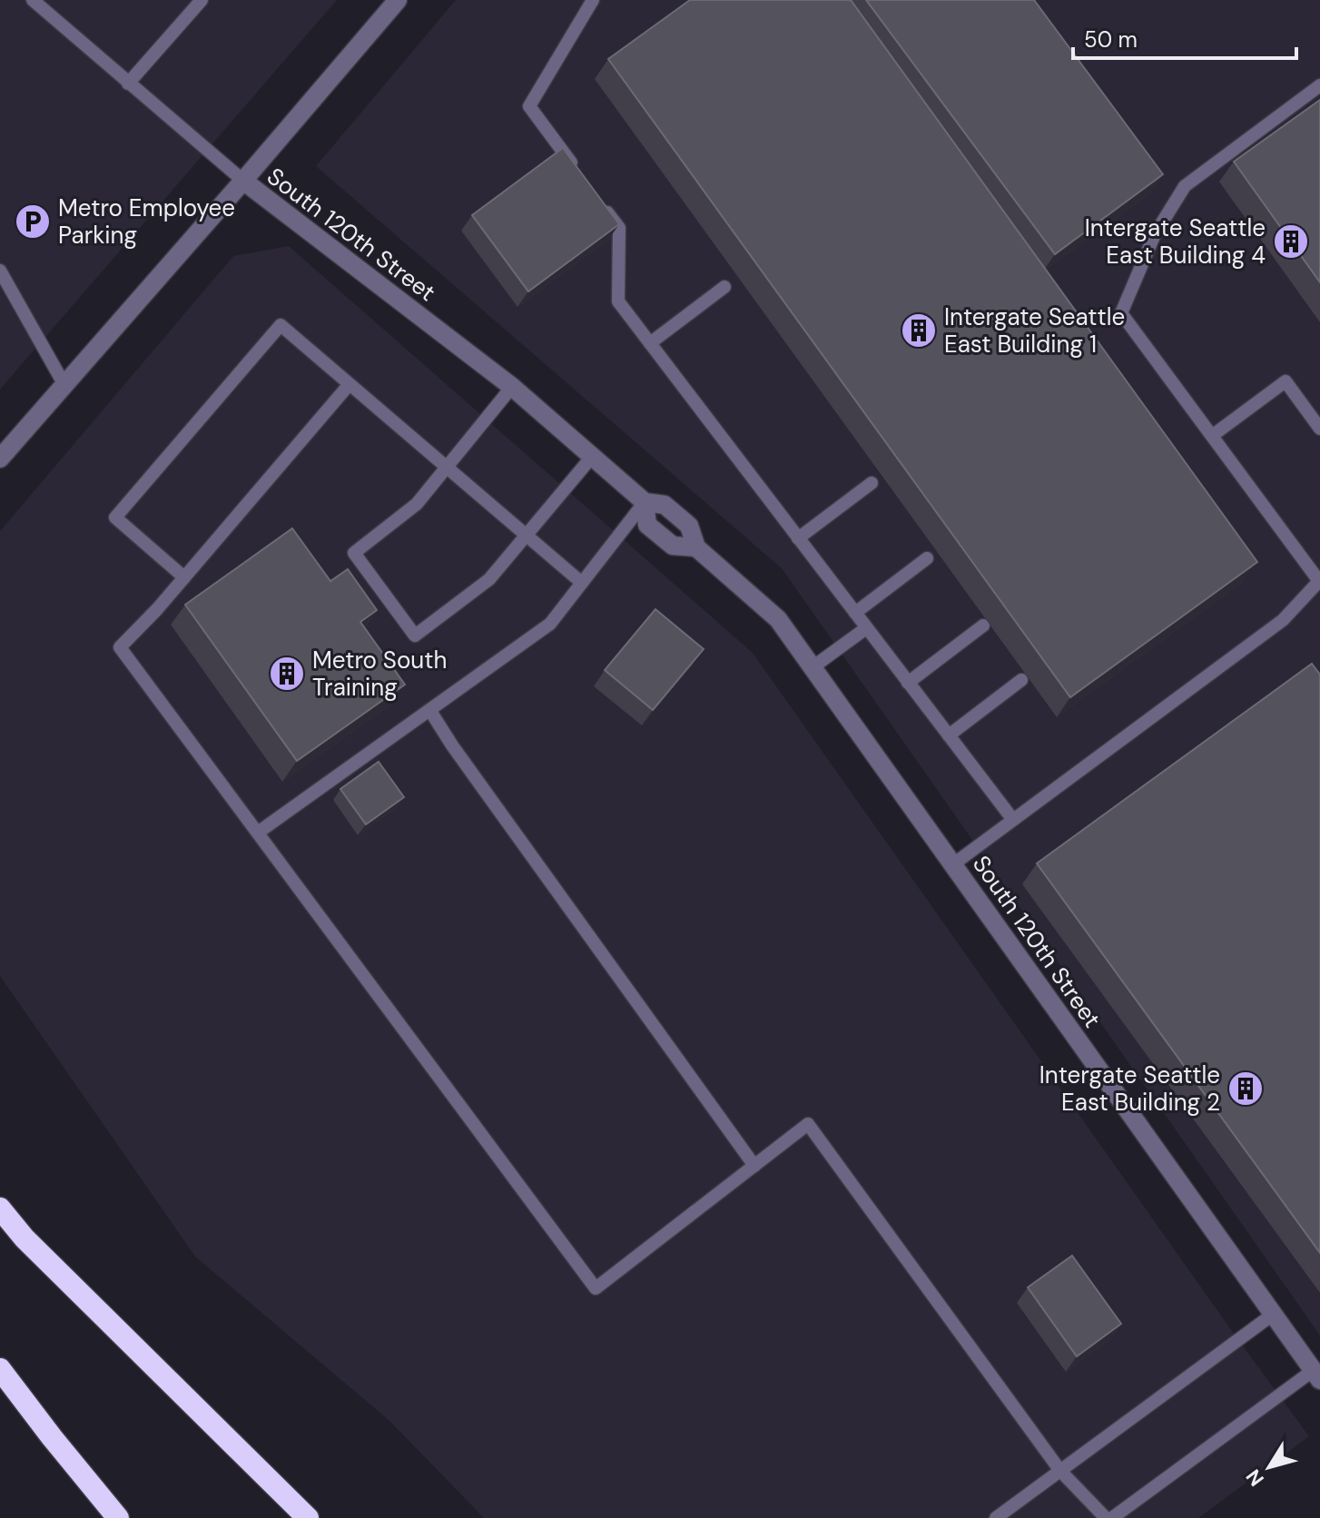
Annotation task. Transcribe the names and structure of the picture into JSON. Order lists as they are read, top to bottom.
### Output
{
  "streets": {
    "street": ["South 120th Street"]
  },
  "places": {
    "parking": ["Metro Employee Parking"],
    "building": [
      "Intergate Seattle East Building 4",
      "Intergate Seattle East Building 1",
      "Metro South Training",
      "Intergate Seattle East Building 2"
    ]
  },
  "scale_bar": "50 m",
  "north": "bottom left"
}
